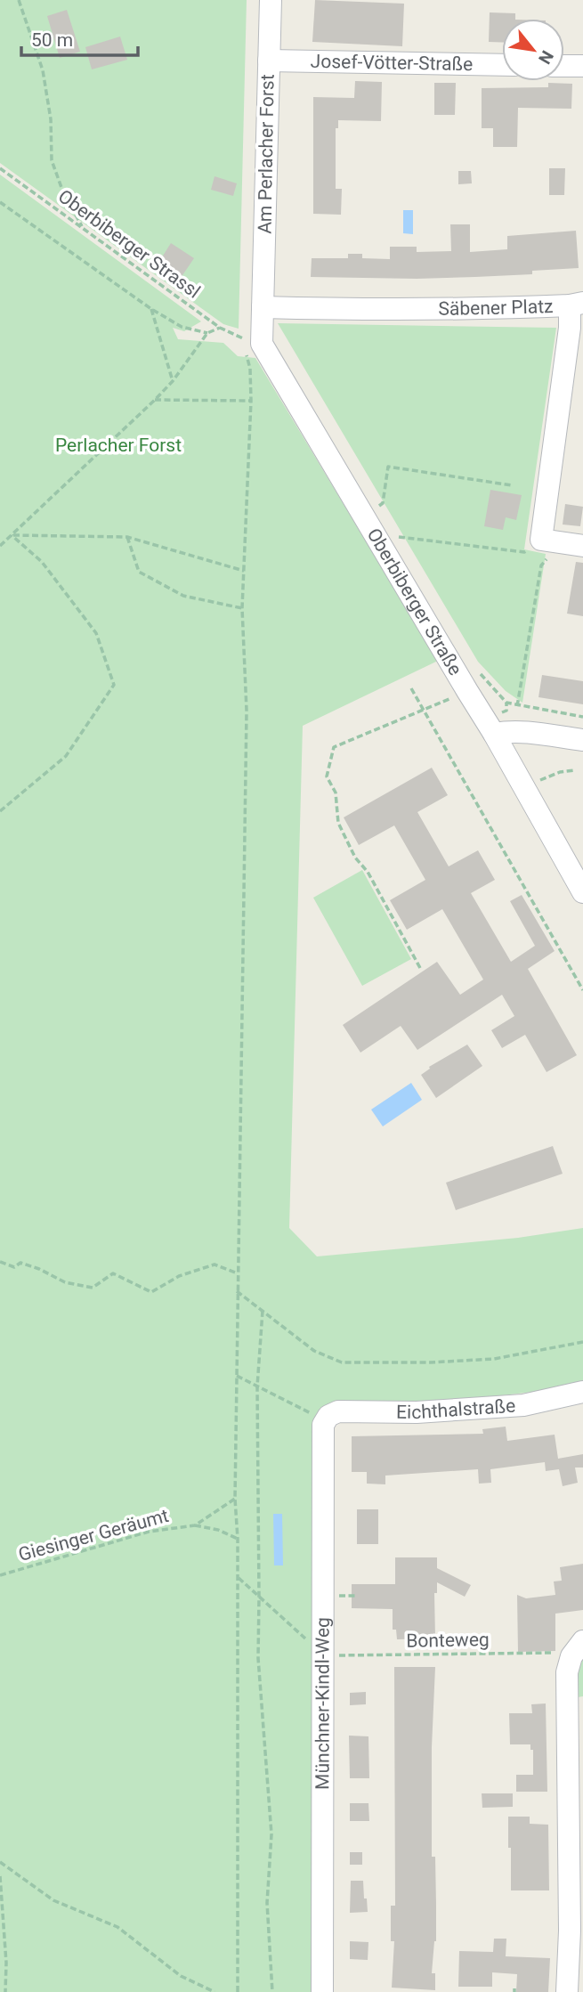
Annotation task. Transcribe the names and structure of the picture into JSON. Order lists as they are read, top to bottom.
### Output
{
  "streets": {
    "street": [
      "Josef-Vötter-Straße",
      "Am Perlacher Forst",
      "Säbener Platz",
      "Oberbiberger Straße",
      "Eichthalstraße",
      "Münchner-Kindl-Weg"
    ],
    "path": ["Oberbiberger Strassl", "Giesinger Geräumt", "Bonteweg"]
  },
  "crossings": [
    ["Josef-Vötter-Straße", "Am Perlacher Forst"],
    ["Am Perlacher Forst", "Säbener Platz"],
    ["Am Perlacher Forst", "Oberbiberger Straße"],
    ["Säbener Platz", "Oberbiberger Straße"],
    ["Eichthalstraße", "Münchner-Kindl-Weg"],
    ["Bonteweg", "Münchner-Kindl-Weg"]
  ],
  "parks": ["Perlacher Forst"],
  "scale_bar": "50 m",
  "north": "bottom right"
}
